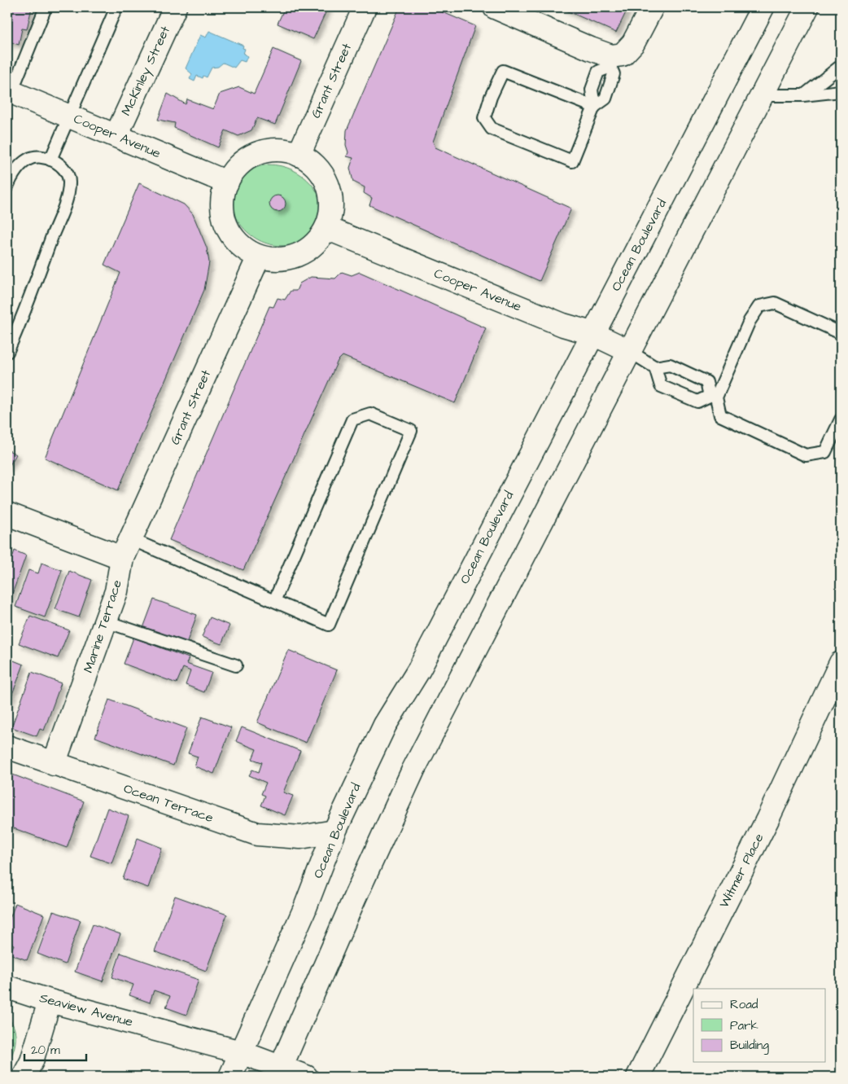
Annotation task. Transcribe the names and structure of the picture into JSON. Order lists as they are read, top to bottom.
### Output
{
  "streets": {
    "street": [
      "McKinley Street",
      "Grant Street",
      "Cooper Avenue",
      "Ocean Boulevard",
      "Marine Terrace",
      "Ocean Terrace",
      "Witmer Place",
      "Seaview Avenue"
    ]
  },
  "crossings": [
    ["McKinley Street", "Cooper Avenue"],
    ["Grant Street", "Cooper Avenue"],
    ["Grant Street", "Marine Terrace"],
    ["Cooper Avenue", "Ocean Boulevard"],
    ["Ocean Boulevard", "Ocean Terrace"],
    ["Ocean Boulevard", "Seaview Avenue"],
    ["Marine Terrace", "Ocean Terrace"]
  ],
  "legend": ["Road", "Park", "Building"],
  "scale_bar": "20 m"
}
